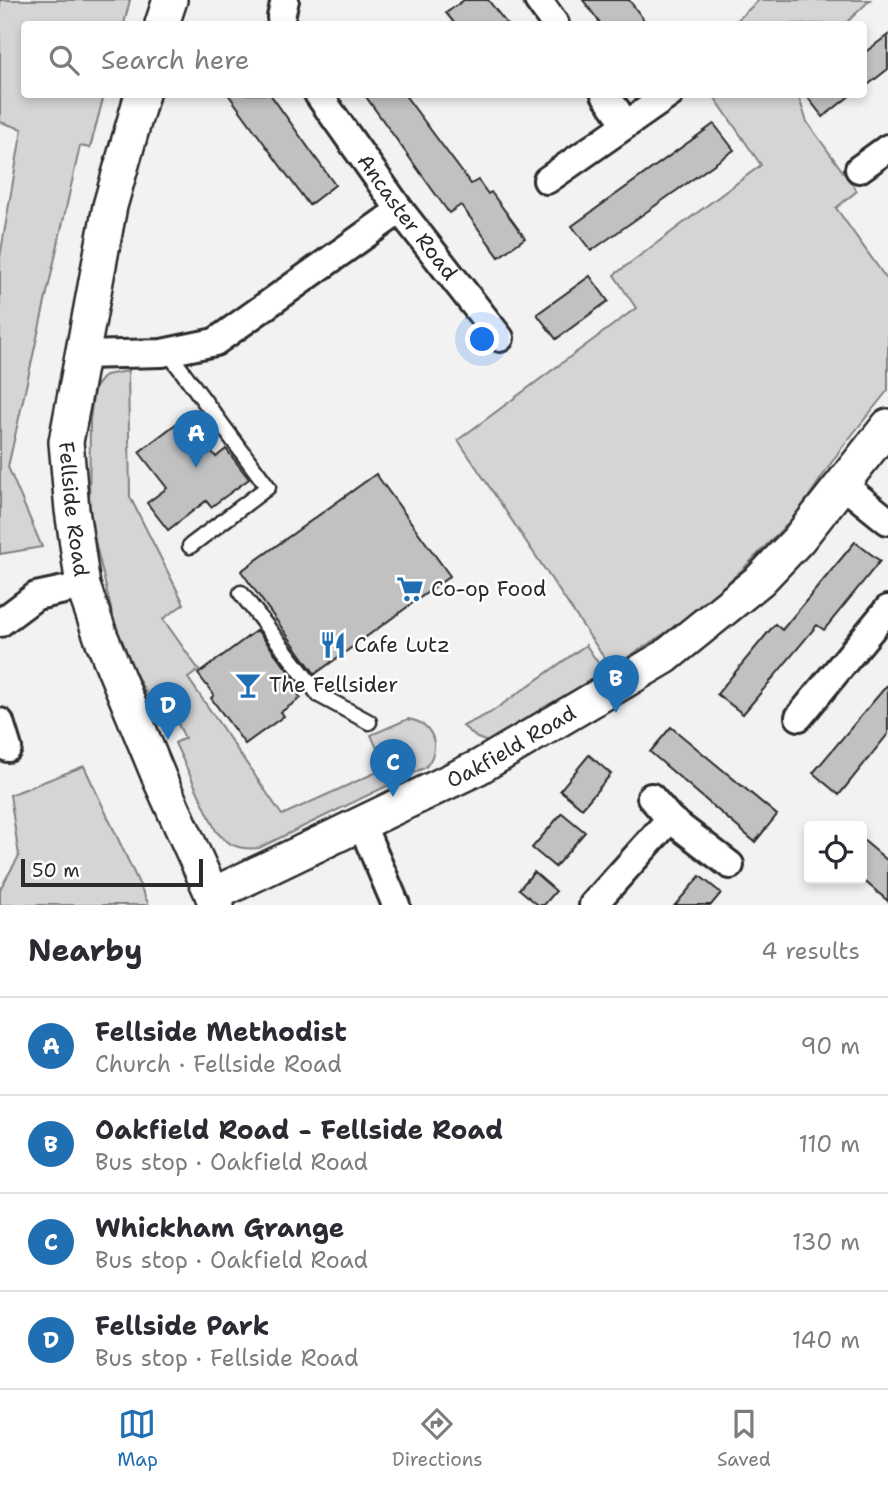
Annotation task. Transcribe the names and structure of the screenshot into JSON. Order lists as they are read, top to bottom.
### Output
{
  "streets": {
    "street": ["Ancaster Road", "Fellside Road", "Oakfield Road"]
  },
  "crossings": [
    ["Fellside Road", "Oakfield Road"]
  ],
  "places": {
    "supermarket": ["Co-op Food"],
    "restaurant": ["Cafe Lutz"],
    "bar": ["The Fellsider"]
  },
  "scale_bar": "50 m",
  "page": {
    "search": "Search here",
    "pins": [
      "A",
      "B",
      "D",
      "C"
    ],
    "scale": "50 m",
    "heading": ["Nearby", "4 results"],
    "list": [
      {
        "mark": "A",
        "name": "Fellside Methodist",
        "note": "Church · Fellside Road",
        "value": "90 m"
      },
      {
        "mark": "B",
        "name": "Oakfield Road - Fellside Road",
        "note": "Bus stop · Oakfield Road",
        "value": "110 m"
      },
      {
        "mark": "C",
        "name": "Whickham Grange",
        "note": "Bus stop · Oakfield Road",
        "value": "130 m"
      },
      {
        "mark": "D",
        "name": "Fellside Park",
        "note": "Bus stop · Fellside Road",
        "value": "140 m"
      }
    ],
    "nav": ["Map", "Directions", "Saved"]
  }
}
